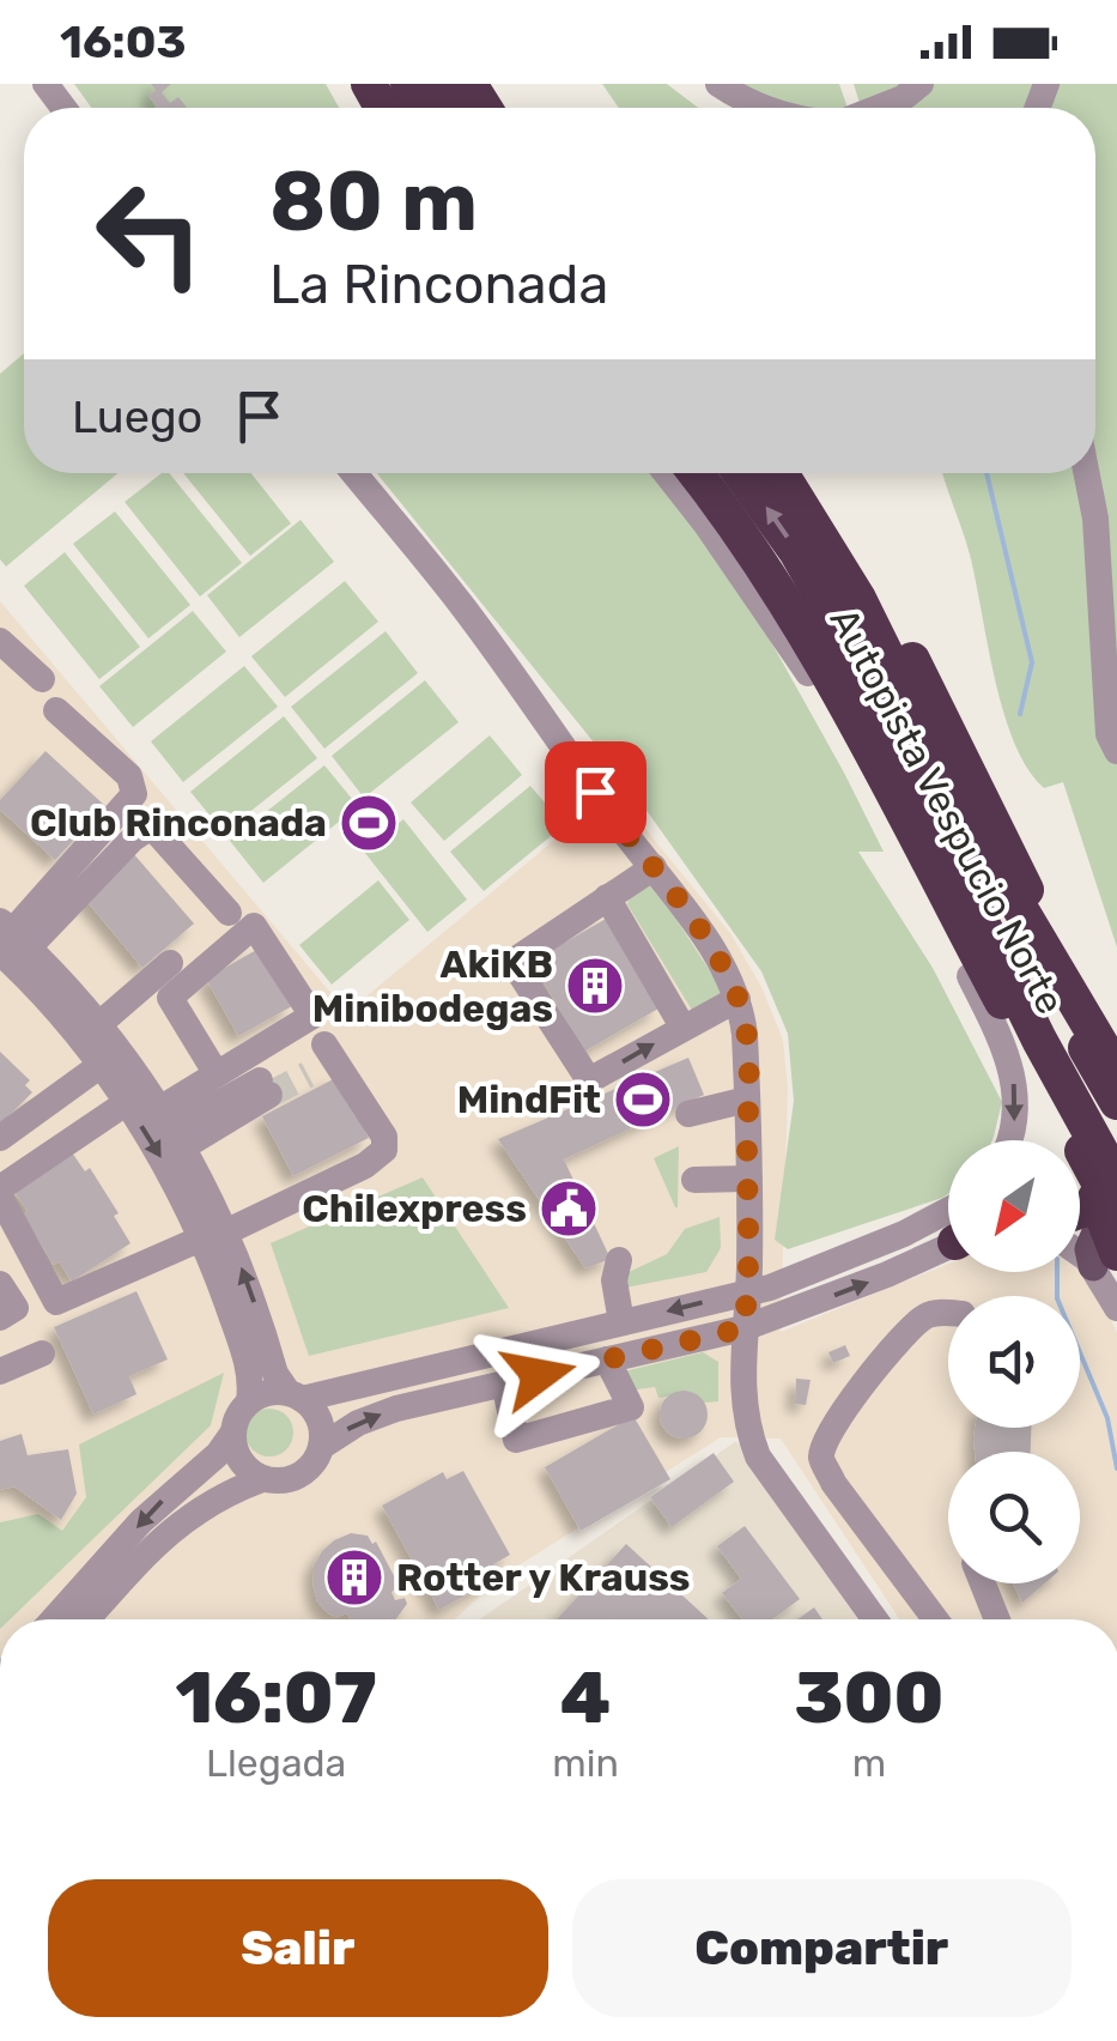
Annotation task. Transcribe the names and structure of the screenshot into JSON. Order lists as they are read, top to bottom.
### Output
{
  "streets": {
    "highway": ["Autopista Vespucio Norte"]
  },
  "places": {
    "sports": ["Club Rinconada", "MindFit"],
    "building": ["AkiKB Minibodegas", "Rotter y Krauss"],
    "public building": ["Chilexpress"]
  },
  "north": "bottom left",
  "page": {
    "status": "16:03",
    "turn": ["80 m", "La Rinconada"],
    "then": "Luego",
    "eta": [
      "16:07",
      "Llegada",
      "4",
      "min",
      "300",
      "m"
    ],
    "buttons": ["Salir", "Compartir"]
  }
}
